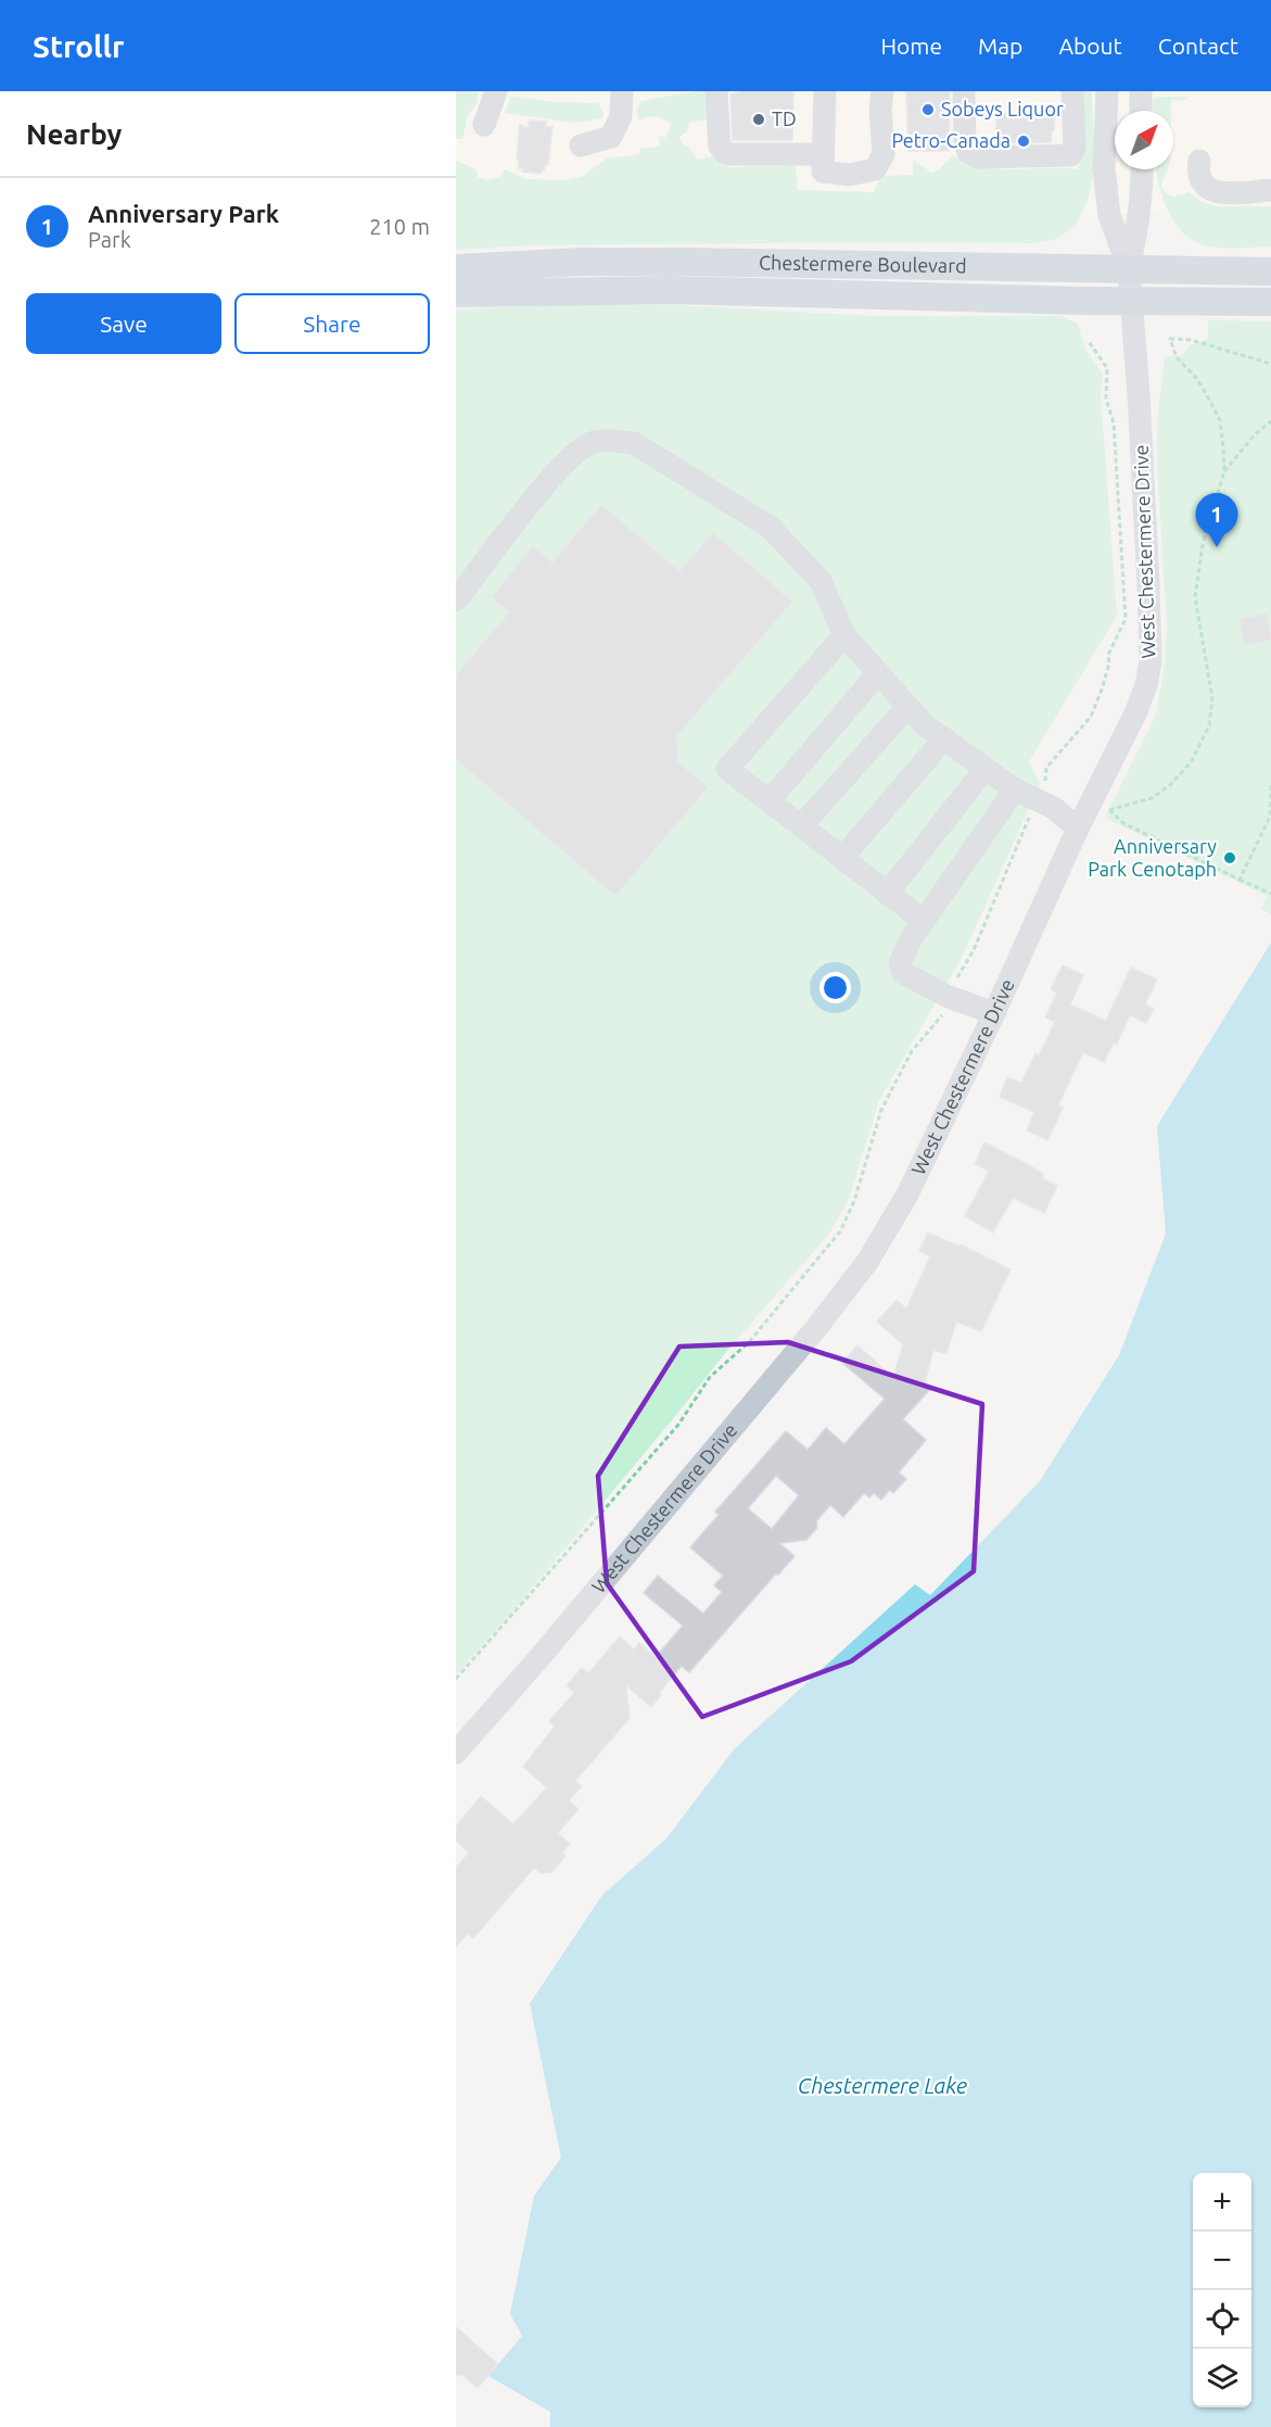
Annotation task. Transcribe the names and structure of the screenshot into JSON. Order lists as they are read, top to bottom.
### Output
{
  "streets": {
    "main road": ["Chestermere Boulevard"],
    "street": ["West Chestermere Drive"]
  },
  "crossings": [
    ["Chestermere Boulevard", "West Chestermere Drive"]
  ],
  "water": ["Chestermere Lake"],
  "places": [
    "Sobeys Liquor",
    "TD",
    "Petro-Canada",
    "Anniversary Park Cenotaph"
  ],
  "north": "top right",
  "page": {
    "header": "Strollr",
    "nav": [
      "Home",
      "Map",
      "About",
      "Contact"
    ],
    "heading": "Nearby",
    "list": [
      {
        "mark": "1",
        "name": "Anniversary Park",
        "note": "Park",
        "value": "210 m"
      }
    ],
    "buttons": ["Save", "Share"],
    "pins": "1",
    "map_buttons": ["+", "−"]
  }
}
